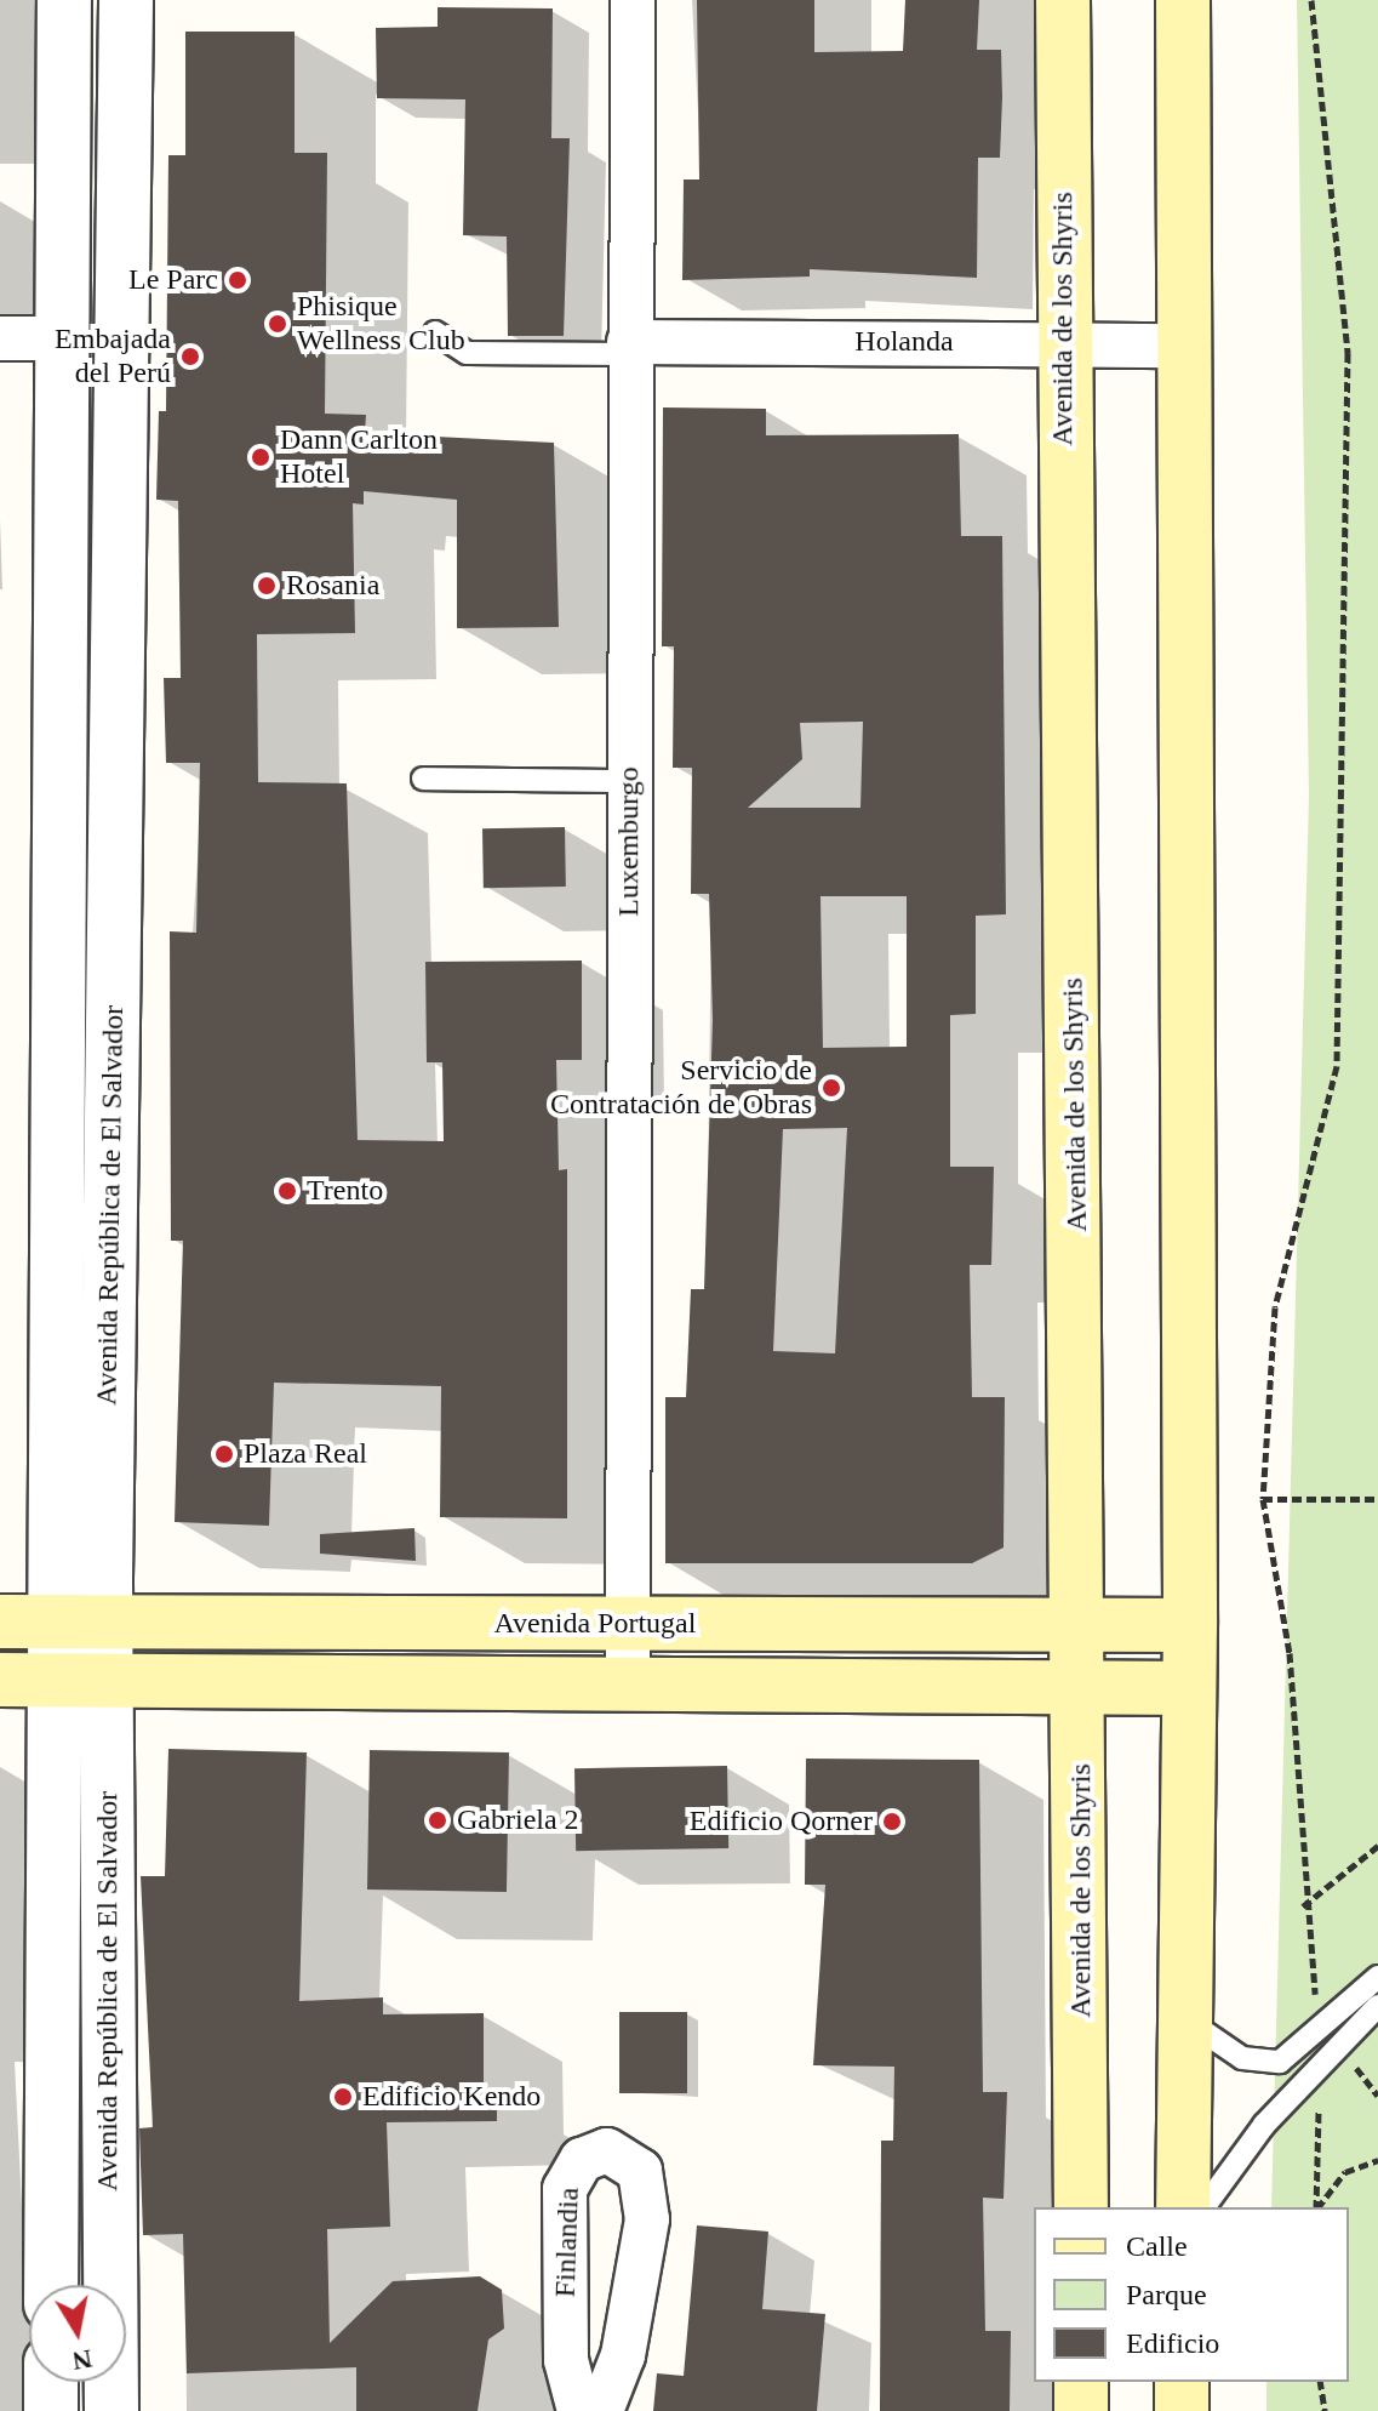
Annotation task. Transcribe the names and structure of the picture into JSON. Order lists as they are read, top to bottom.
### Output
{
  "streets": {
    "main road": ["Avenida de los Shyris", "Avenida Portugal"],
    "street": [
      "Holanda",
      "Luxemburgo",
      "Avenida República de El Salvador",
      "Finlandia"
    ]
  },
  "crossings": [
    ["Avenida de los Shyris", "Holanda"],
    ["Avenida de los Shyris", "Avenida Portugal"],
    ["Holanda", "Luxemburgo"],
    ["Luxemburgo", "Avenida Portugal"],
    ["Avenida República de El Salvador", "Avenida Portugal"]
  ],
  "places": [
    "Le Parc",
    "Phisique Wellness Club",
    "Embajada del Perú",
    "Dann Carlton Hotel",
    "Rosania",
    "Servicio de Contratación de Obras",
    "Trento",
    "Plaza Real",
    "Gabriela 2",
    "Edificio Qorner",
    "Edificio Kendo"
  ],
  "legend": ["Calle", "Parque", "Edificio"],
  "north": "bottom"
}
